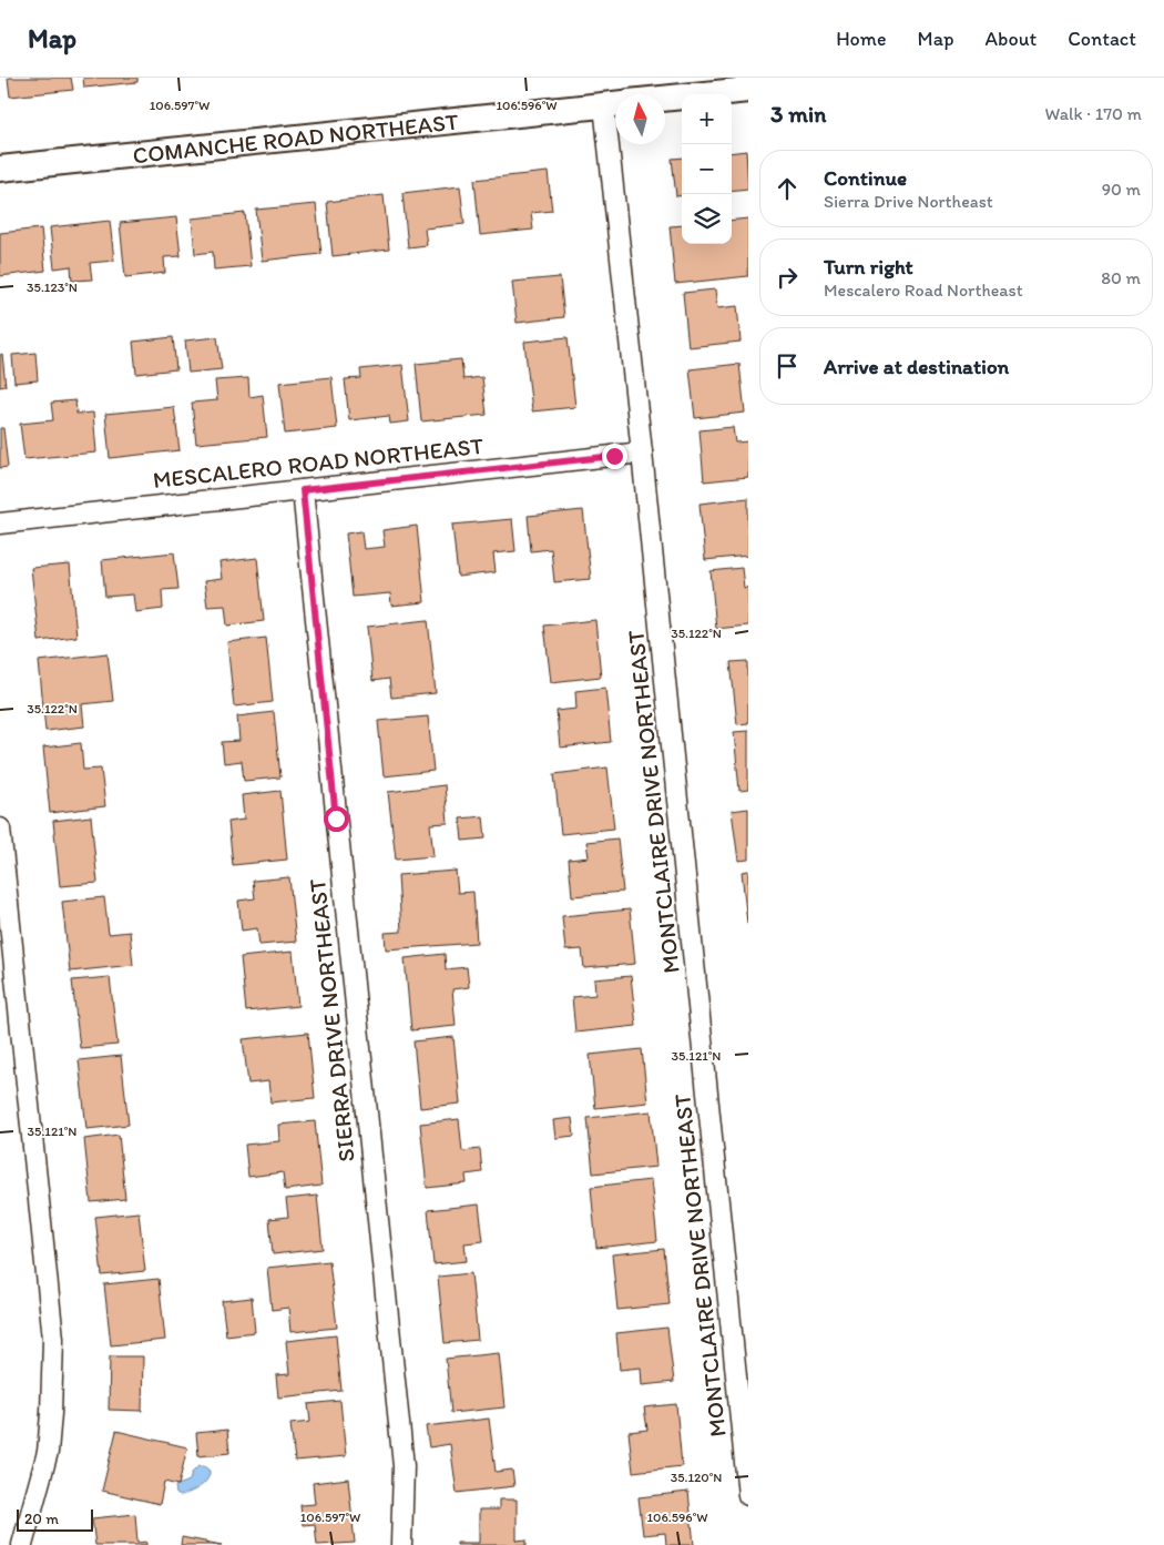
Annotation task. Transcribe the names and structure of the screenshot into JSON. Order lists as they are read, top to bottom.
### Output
{
  "streets": {
    "street": [
      "COMANCHE ROAD NORTHEAST",
      "MESCALERO ROAD NORTHEAST",
      "MONTCLAIRE DRIVE NORTHEAST",
      "SIERRA DRIVE NORTHEAST"
    ]
  },
  "crossings": [
    ["MESCALERO ROAD NORTHEAST", "MONTCLAIRE DRIVE NORTHEAST"],
    ["MESCALERO ROAD NORTHEAST", "SIERRA DRIVE NORTHEAST"]
  ],
  "scale_bar": "20 m",
  "north": "top",
  "page": {
    "header": "Map",
    "nav": [
      "Home",
      "Map",
      "About",
      "Contact"
    ],
    "heading": ["3 min", "Walk · 170 m"],
    "map_buttons": ["+", "−"],
    "list": [
      ["Continue", "Sierra Drive Northeast", "90 m"],
      ["Turn right", "Mescalero Road Northeast", "80 m"],
      "Arrive at destination"
    ],
    "scale": "20 m"
  },
  "coordinates": [
    "106.597°W",
    "106.596°W",
    "35.123°N",
    "35.122°N",
    "35.121°N",
    "35.120°N"
  ]
}
